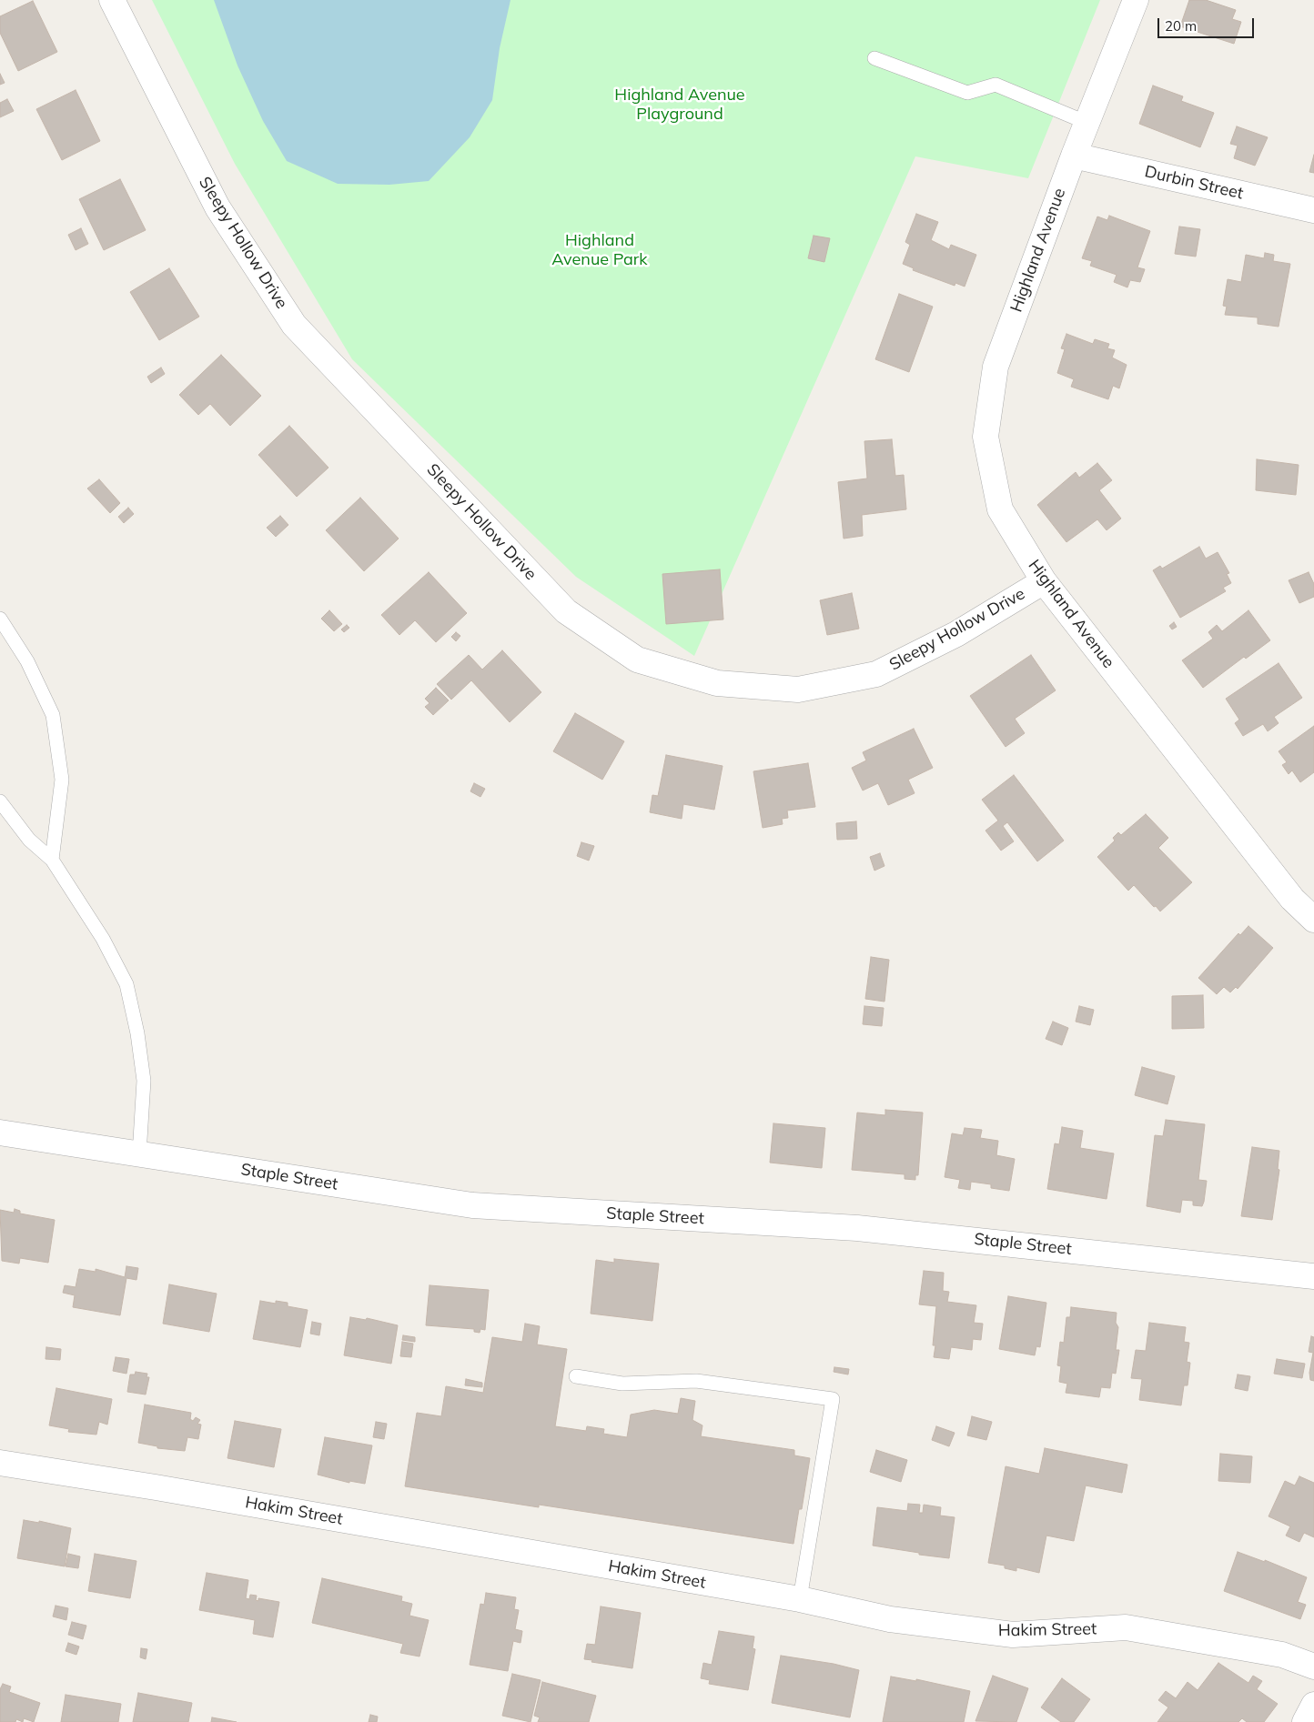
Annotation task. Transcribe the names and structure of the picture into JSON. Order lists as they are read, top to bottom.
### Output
{
  "streets": {
    "street": [
      "Durbin Street",
      "Sleepy Hollow Drive",
      "Highland Avenue",
      "Staple Street",
      "Hakim Street"
    ]
  },
  "crossings": [
    ["Durbin Street", "Highland Avenue"],
    ["Sleepy Hollow Drive", "Highland Avenue"]
  ],
  "parks": ["Highland Avenue Playground", "Highland Avenue Park"],
  "scale_bar": "20 m"
}
